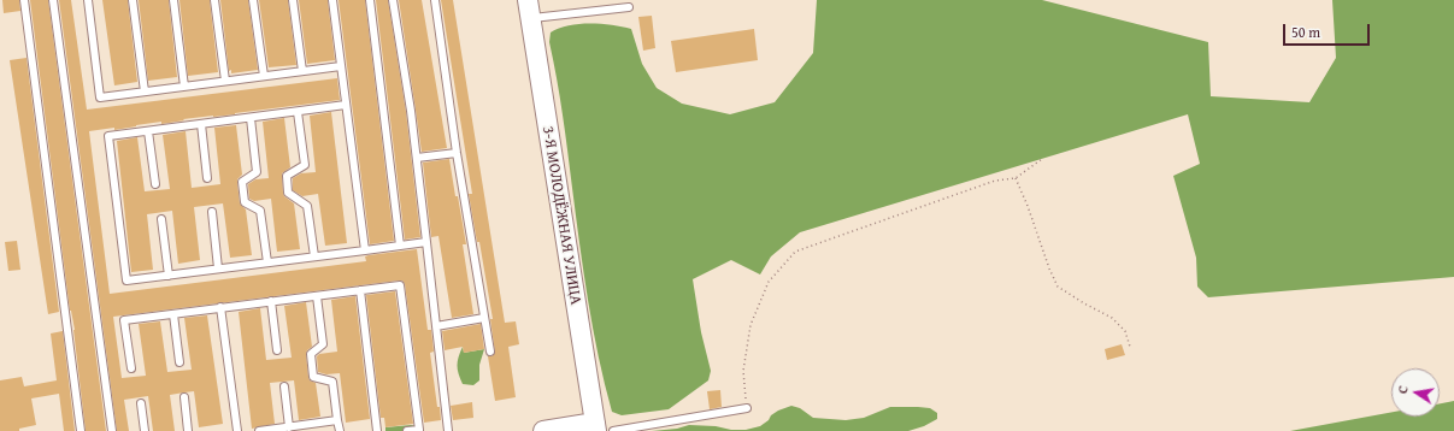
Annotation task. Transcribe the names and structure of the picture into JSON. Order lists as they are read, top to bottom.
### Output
{
  "streets": {
    "main road": ["3-Я МОЛОДЁЖНАЯ УЛИЦА"]
  },
  "scale_bar": "50 m",
  "north": "left"
}
